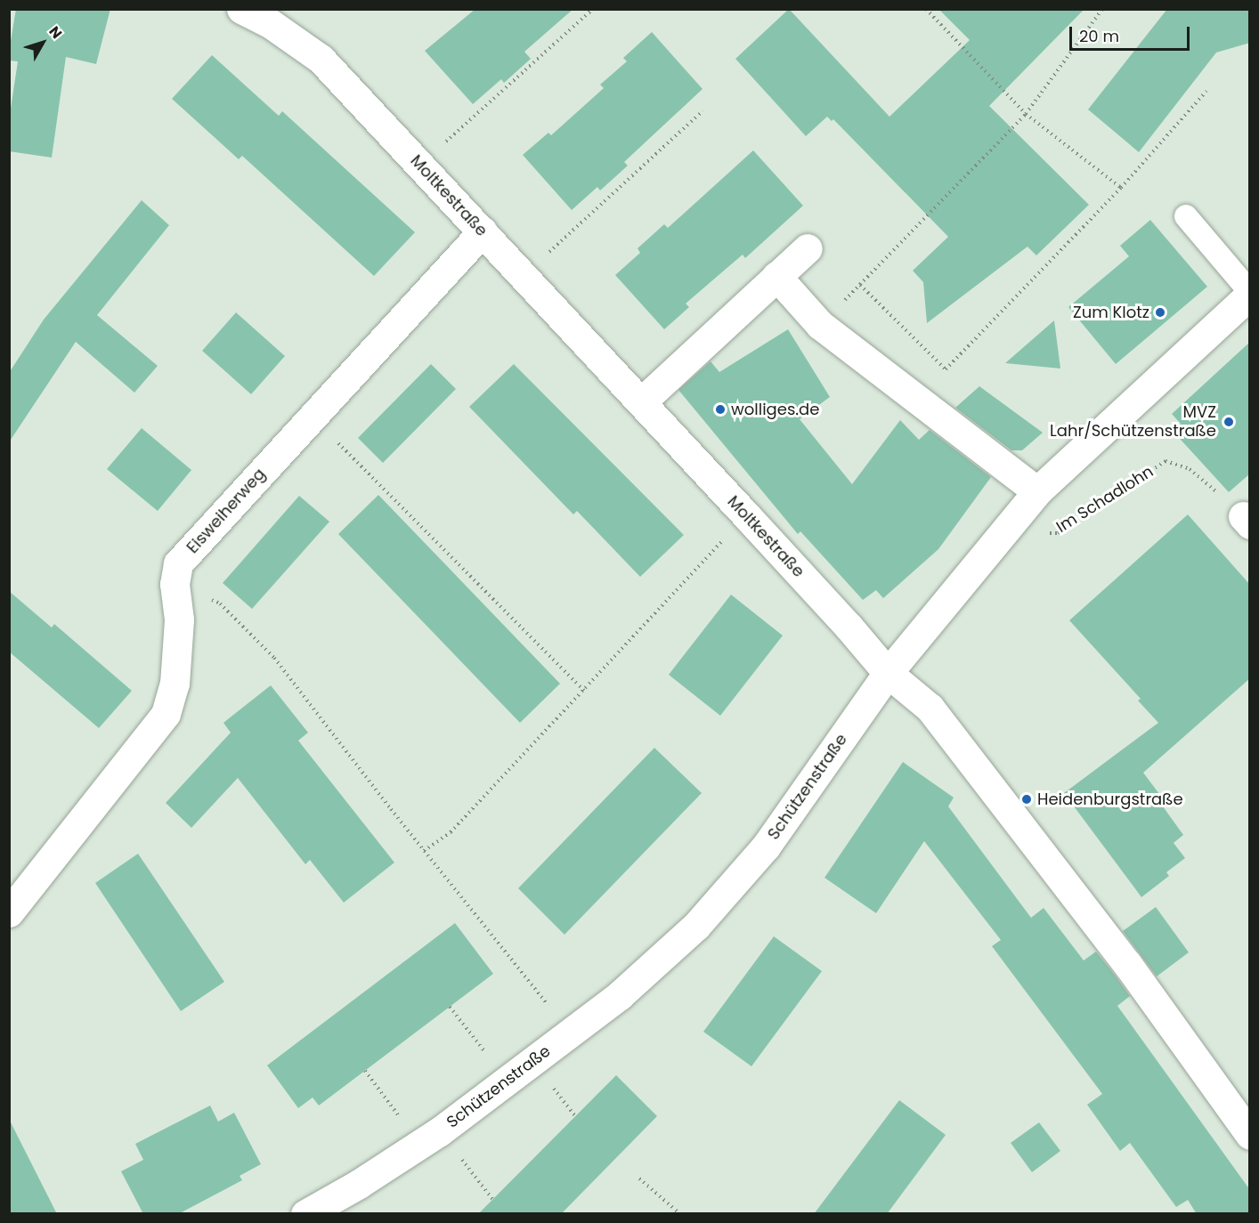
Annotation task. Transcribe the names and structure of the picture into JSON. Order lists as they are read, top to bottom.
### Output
{
  "streets": {
    "street": ["Moltkestraße", "Eisweiherweg", "Schützenstraße"],
    "path": ["Im Schadlohn"]
  },
  "crossings": [
    ["Moltkestraße", "Eisweiherweg"],
    ["Moltkestraße", "Schützenstraße"],
    ["Im Schadlohn", "Schützenstraße"]
  ],
  "places": [
    "Zum Klotz",
    "wolliges.de",
    "MVZ Lahr/Schützenstraße",
    "Heidenburgstraße"
  ],
  "scale_bar": "20 m",
  "north": "top right"
}
